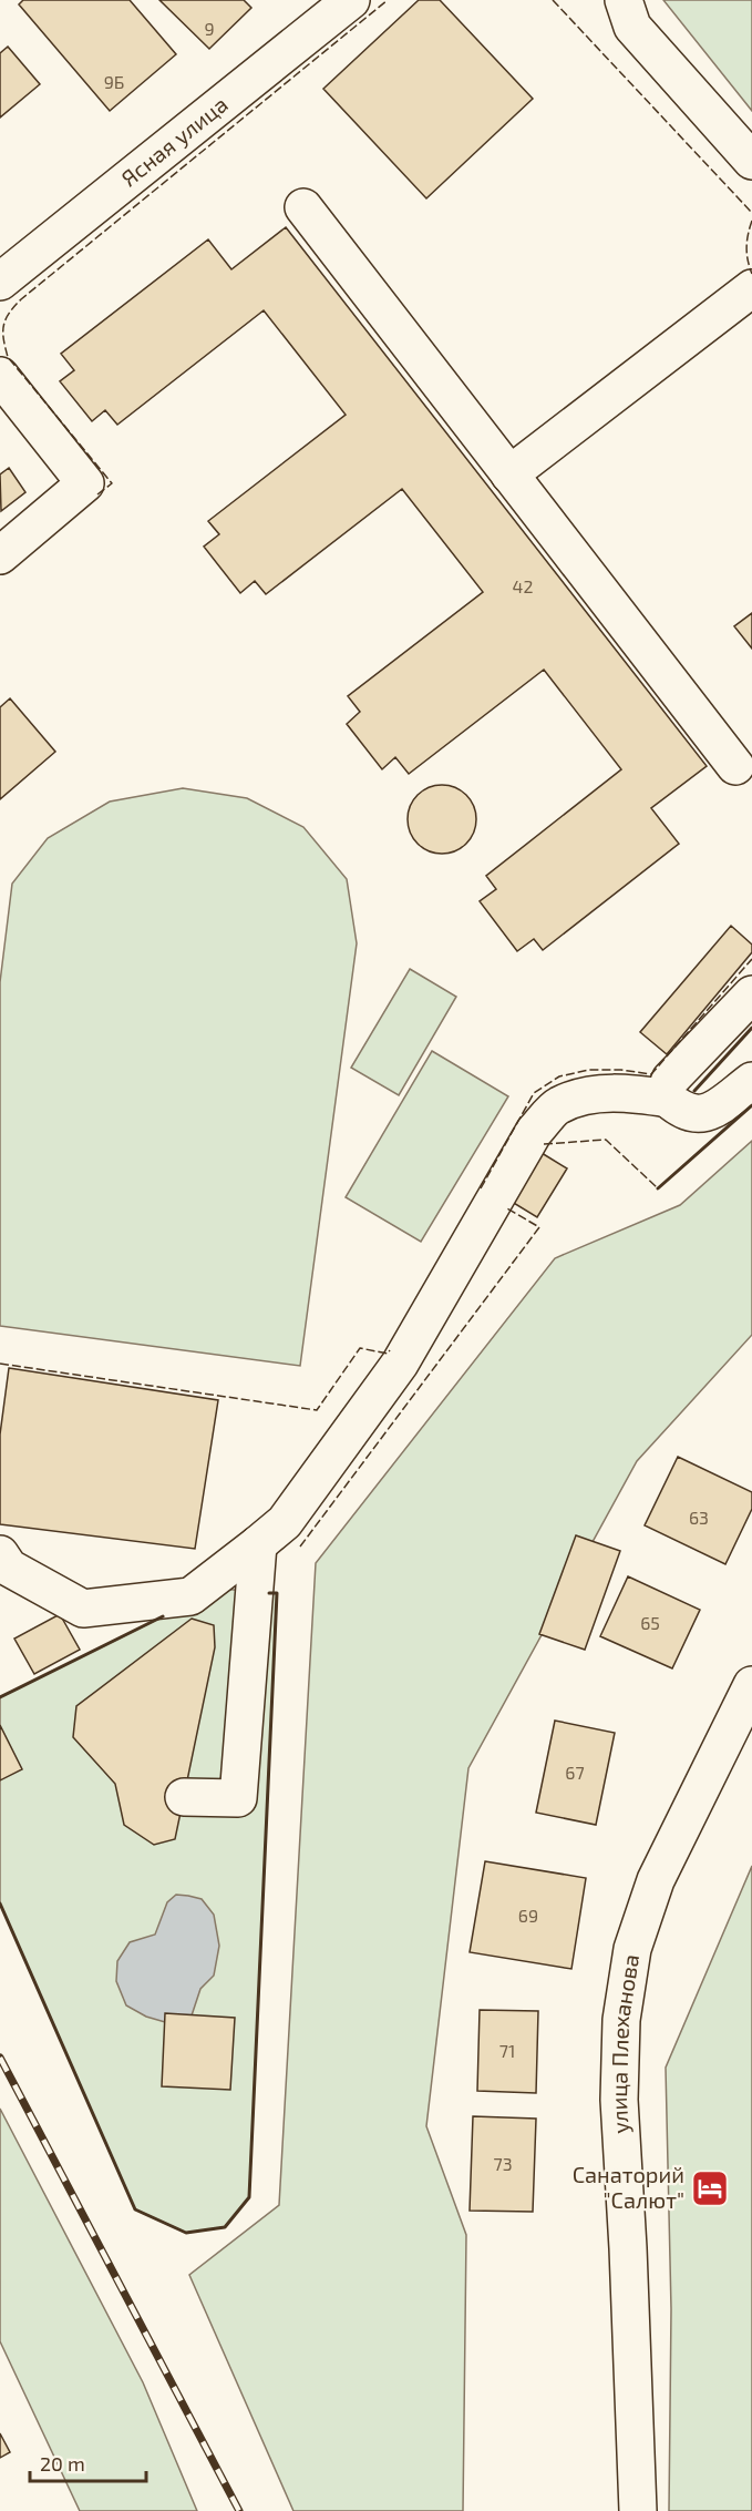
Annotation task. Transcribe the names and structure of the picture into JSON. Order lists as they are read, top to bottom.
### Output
{
  "streets": {
    "street": ["Ясная улица", "улица Плеханова"]
  },
  "places": {
    "hotel": ["Санаторий \"Салют\""]
  },
  "house_numbers": [
    "9",
    "9Б",
    "42",
    "63",
    "65",
    "67",
    "69",
    "71",
    "73"
  ],
  "scale_bar": "20 m"
}
